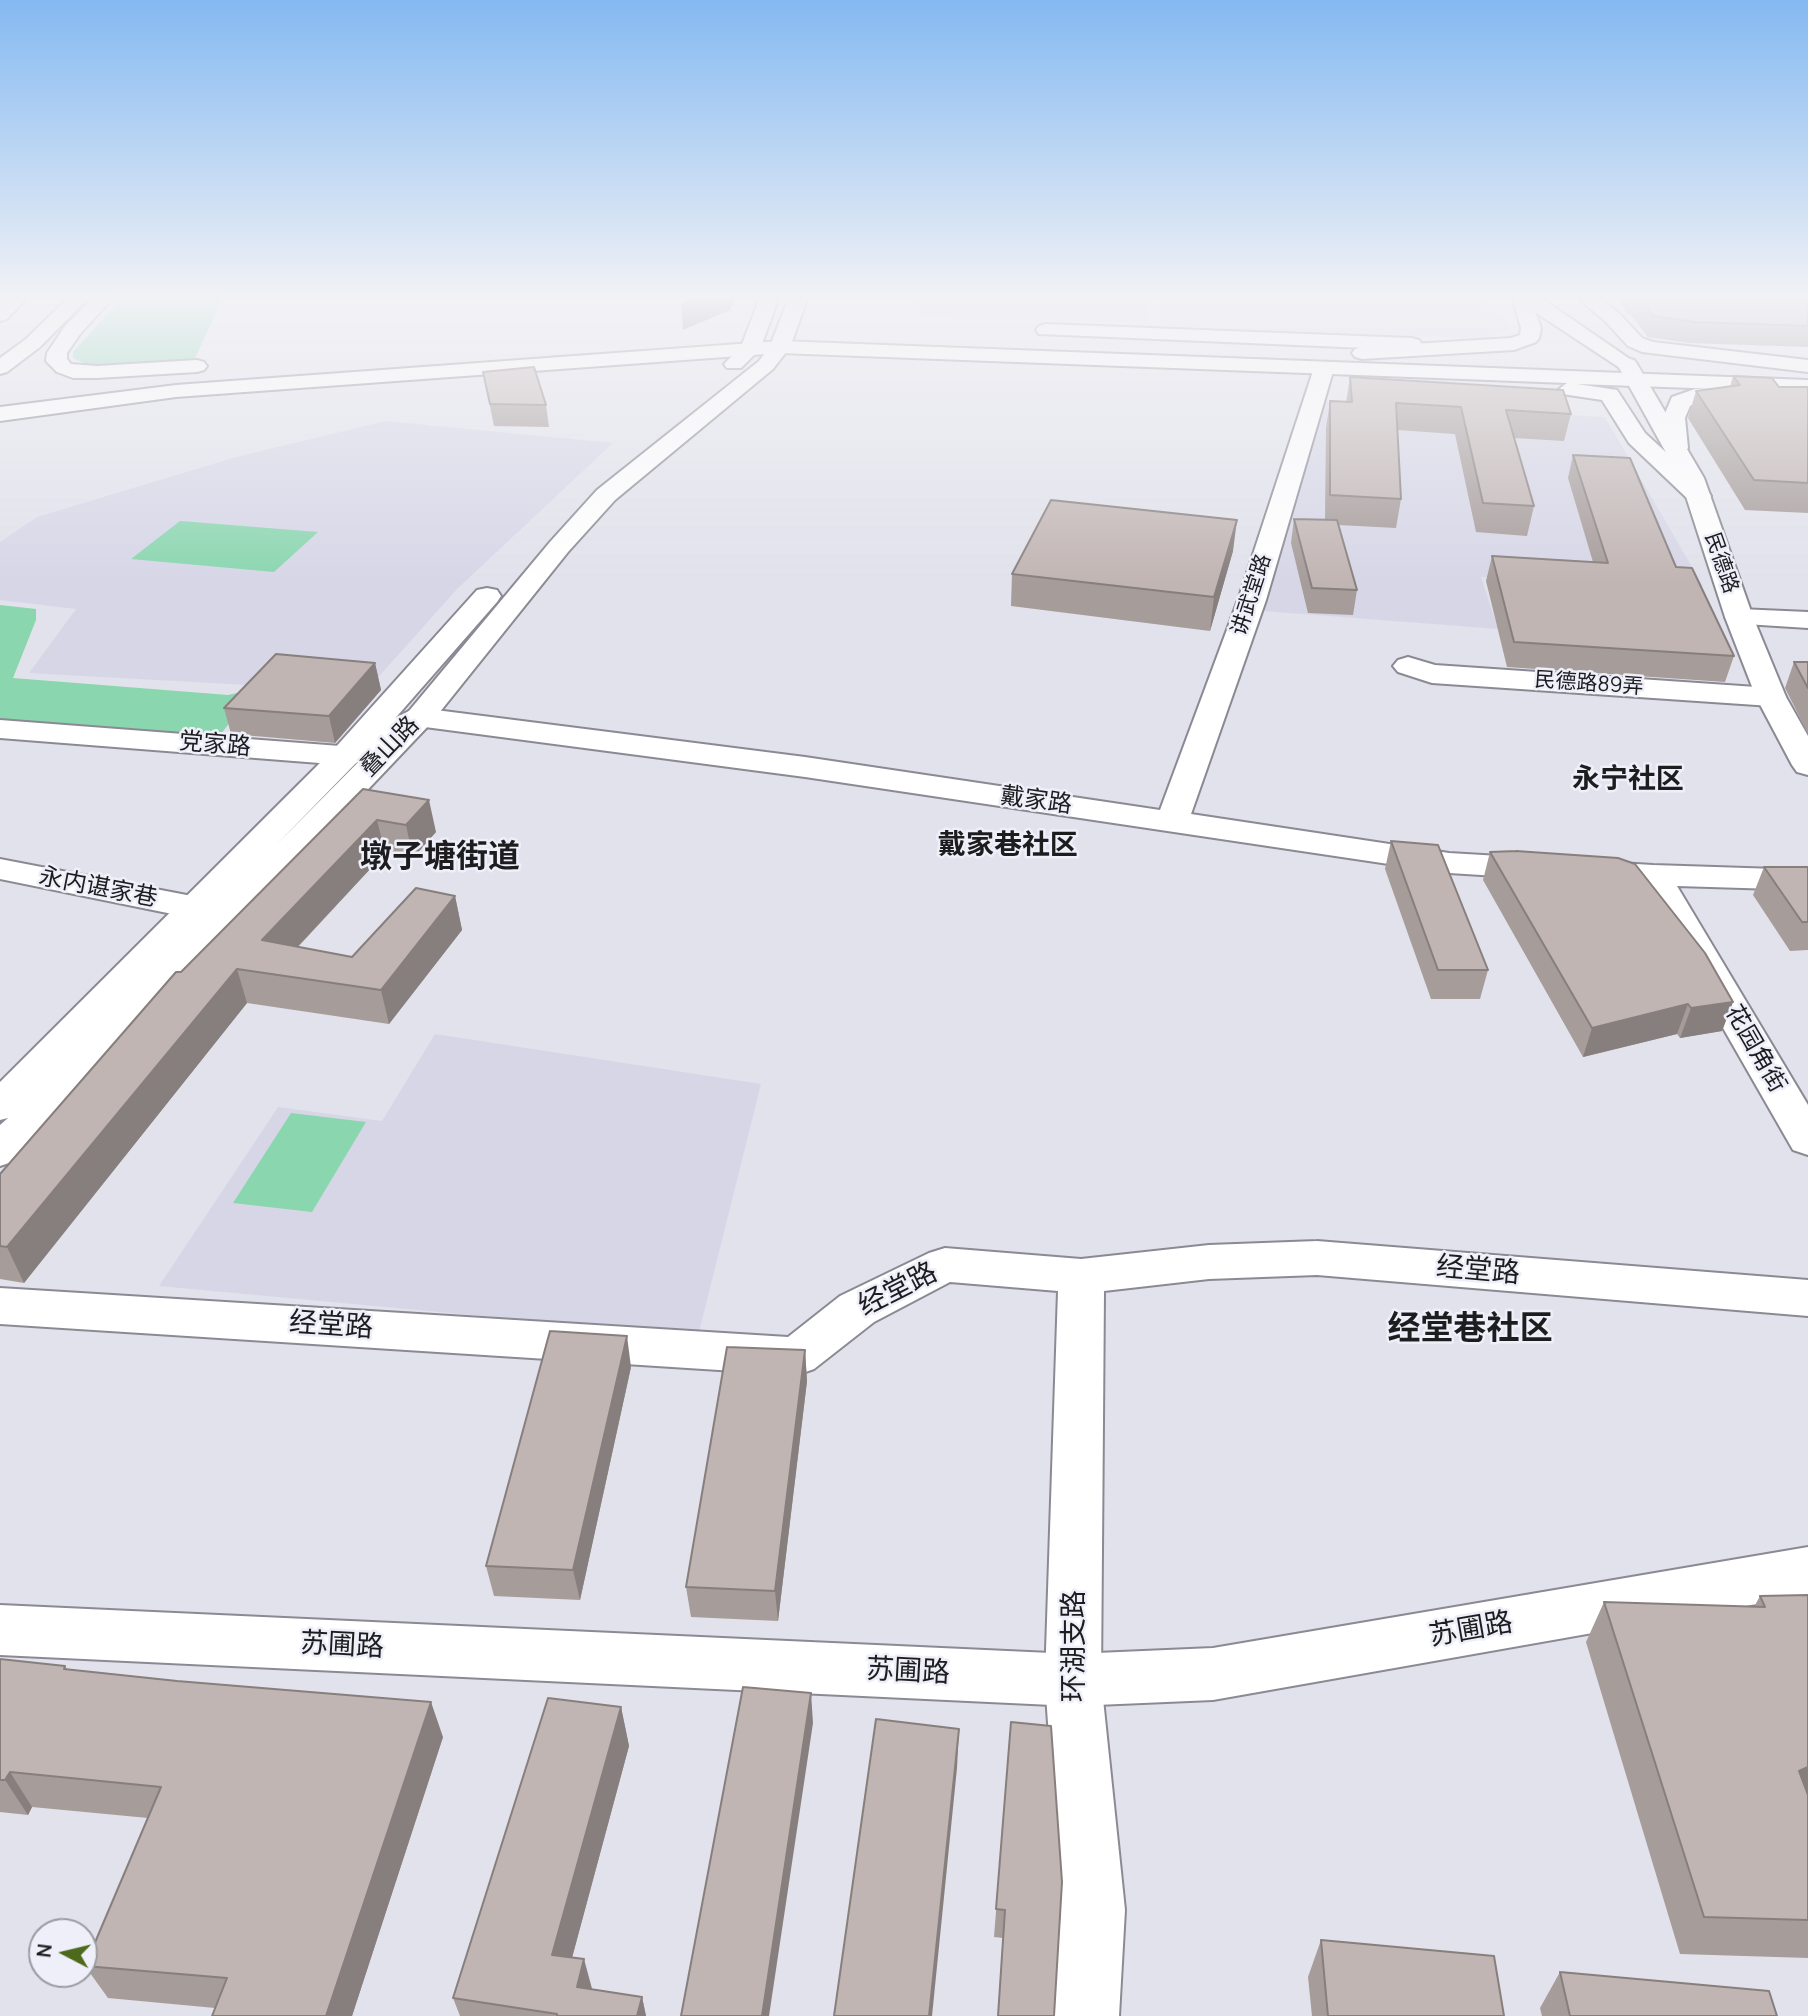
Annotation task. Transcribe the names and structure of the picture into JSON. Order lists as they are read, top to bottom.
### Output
{
  "streets": {
    "main road": [
      "民德路",
      "讲武堂路",
      "民德路89弄",
      "党家路",
      "叠山路",
      "戴家路",
      "永内谌家巷",
      "花园角街",
      "经堂路",
      "苏圃路",
      "环湖支路"
    ]
  },
  "crossings": [
    ["民德路", "民德路89弄"],
    ["讲武堂路", "戴家路"],
    ["党家路", "叠山路"],
    ["叠山路", "戴家路"],
    ["叠山路", "永内谌家巷"],
    ["戴家路", "花园角街"],
    ["经堂路", "环湖支路"],
    ["苏圃路", "环湖支路"]
  ],
  "districts": [
    "永宁社区",
    "戴家巷社区",
    "墩子塘街道",
    "经堂巷社区"
  ],
  "north": "left"
}
